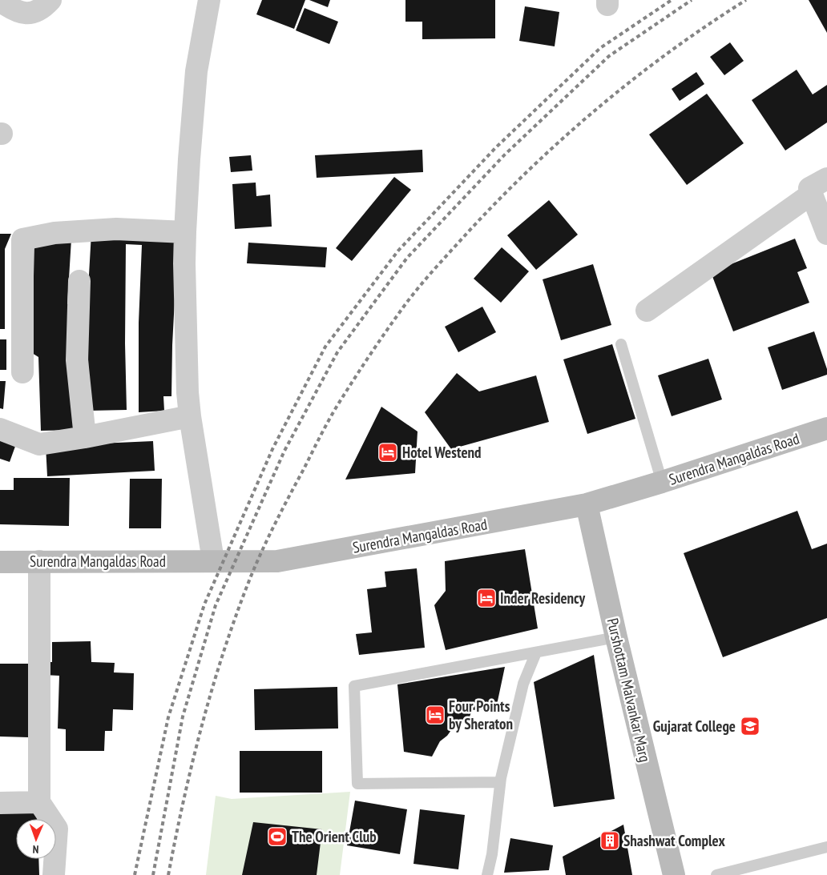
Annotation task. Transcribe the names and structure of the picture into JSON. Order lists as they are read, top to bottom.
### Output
{
  "streets": {
    "main road": ["Surendra Mangaldas Road", "Purshottam Malvankar Marg"]
  },
  "crossings": [
    ["Surendra Mangaldas Road", "Purshottam Malvankar Marg"]
  ],
  "places": {
    "hotel": ["Hotel Westend", "Inder Residency", "Four Points by Sheraton"],
    "school or university": ["Gujarat College"],
    "sports": ["The Orient Club"],
    "building": ["Shashwat Complex"]
  },
  "north": "bottom"
}
